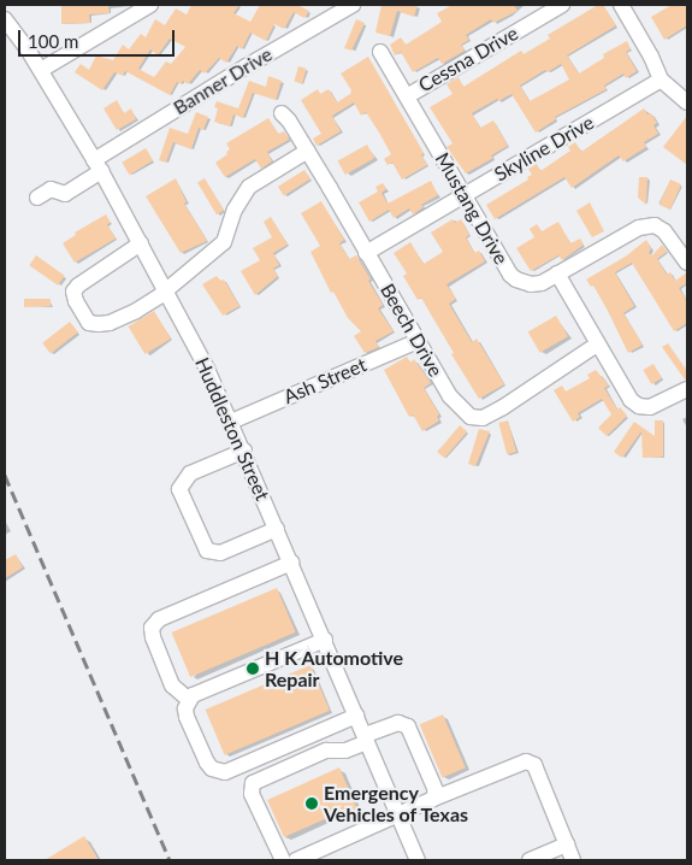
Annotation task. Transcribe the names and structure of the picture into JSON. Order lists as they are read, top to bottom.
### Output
{
  "streets": {
    "street": [
      "Cessna Drive",
      "Banner Drive",
      "Skyline Drive",
      "Mustang Drive",
      "Beech Drive",
      "Ash Street",
      "Huddleston Street"
    ]
  },
  "crossings": [
    ["Cessna Drive", "Mustang Drive"],
    ["Banner Drive", "Huddleston Street"],
    ["Skyline Drive", "Mustang Drive"],
    ["Skyline Drive", "Beech Drive"],
    ["Beech Drive", "Ash Street"],
    ["Ash Street", "Huddleston Street"]
  ],
  "places": ["H K Automotive Repair", "Emergency Vehicles of Texas"],
  "scale_bar": "100 m"
}
